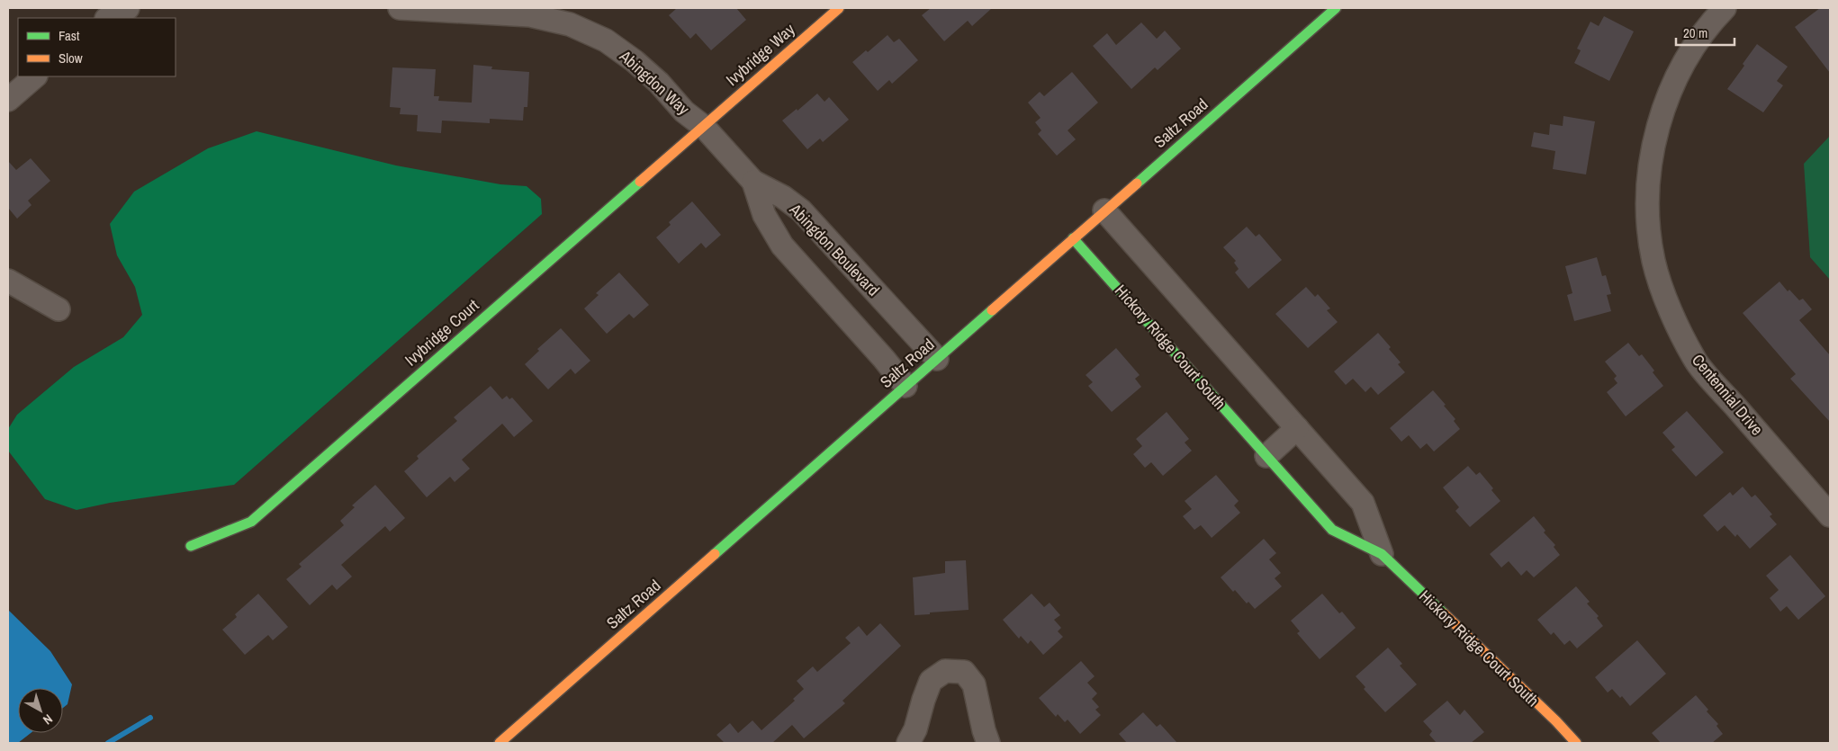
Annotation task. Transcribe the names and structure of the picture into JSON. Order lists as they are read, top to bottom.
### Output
{
  "streets": {
    "street": [
      "Ivybridge Way",
      "Abingdon Way",
      "Saltz Road",
      "Abingdon Boulevard",
      "Ivybridge Court",
      "Hickory Ridge Court South",
      "Centennial Drive"
    ]
  },
  "crossings": [
    ["Ivybridge Way", "Abingdon Way"],
    ["Ivybridge Way", "Ivybridge Court"],
    ["Abingdon Way", "Abingdon Boulevard"],
    ["Abingdon Way", "Ivybridge Court"],
    ["Saltz Road", "Abingdon Boulevard"],
    ["Saltz Road", "Hickory Ridge Court South"]
  ],
  "legend": ["Fast", "Slow"],
  "scale_bar": "20 m",
  "north": "bottom right"
}
